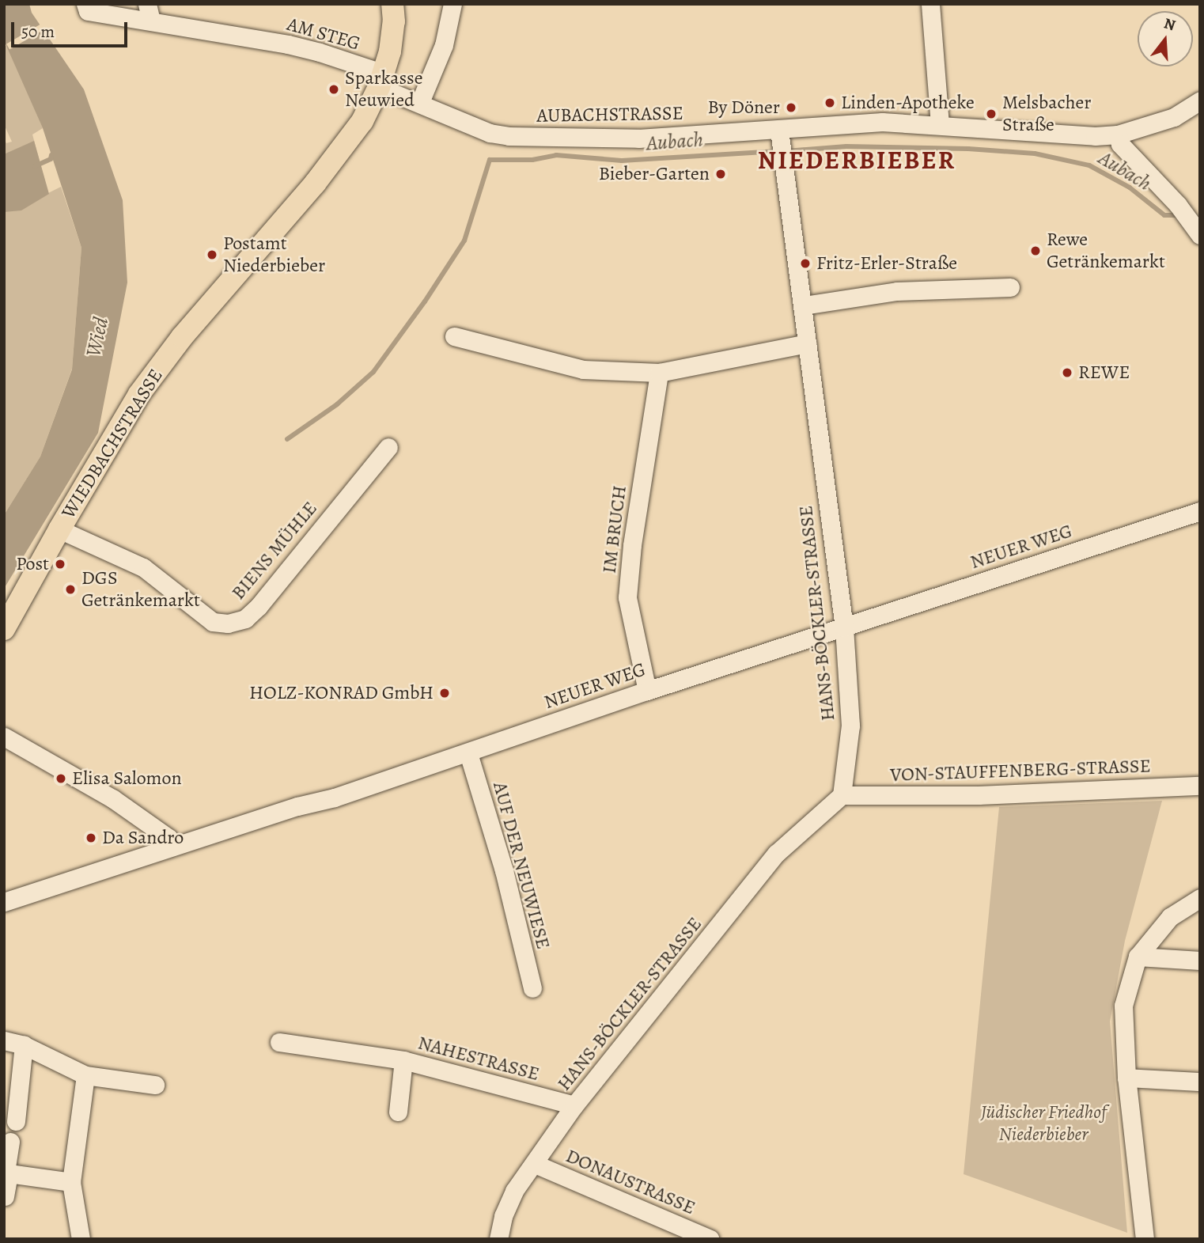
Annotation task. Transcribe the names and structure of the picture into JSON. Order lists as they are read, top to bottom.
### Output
{
  "streets": {
    "main road": ["WIEDBACHSTRASSE"],
    "street": [
      "AM STEG",
      "AUBACHSTRASSE",
      "IM BRUCH",
      "NEUER WEG",
      "BIENS MÜHLE",
      "HANS-BÖCKLER-STRASSE",
      "VON-STAUFFENBERG-STRASSE",
      "AUF DER NEUWIESE",
      "NAHESTRASSE",
      "DONAUSTRASSE"
    ]
  },
  "crossings": [
    ["AM STEG", "AUBACHSTRASSE"],
    ["AM STEG", "WIEDBACHSTRASSE"],
    ["AUBACHSTRASSE", "WIEDBACHSTRASSE"],
    ["AUBACHSTRASSE", "HANS-BÖCKLER-STRASSE"],
    ["WIEDBACHSTRASSE", "BIENS MÜHLE"],
    ["IM BRUCH", "NEUER WEG"],
    ["NEUER WEG", "HANS-BÖCKLER-STRASSE"],
    ["NEUER WEG", "AUF DER NEUWIESE"],
    ["HANS-BÖCKLER-STRASSE", "VON-STAUFFENBERG-STRASSE"],
    ["HANS-BÖCKLER-STRASSE", "NAHESTRASSE"],
    ["HANS-BÖCKLER-STRASSE", "DONAUSTRASSE"]
  ],
  "districts": ["NIEDERBIEBER"],
  "water": ["Aubach", "Wied"],
  "parks": ["Jüdischer Friedhof Niederbieber"],
  "places": [
    "Sparkasse Neuwied",
    "Linden-Apotheke",
    "By Döner",
    "Melsbacher Straße",
    "Bieber-Garten",
    "Rewe Getränkemarkt",
    "Postamt Niederbieber",
    "Fritz-Erler-Straße",
    "REWE",
    "Post",
    "DGS Getränkemarkt",
    "HOLZ-KONRAD GmbH",
    "Elisa Salomon",
    "Da Sandro"
  ],
  "scale_bar": "50 m",
  "north": "top"
}
